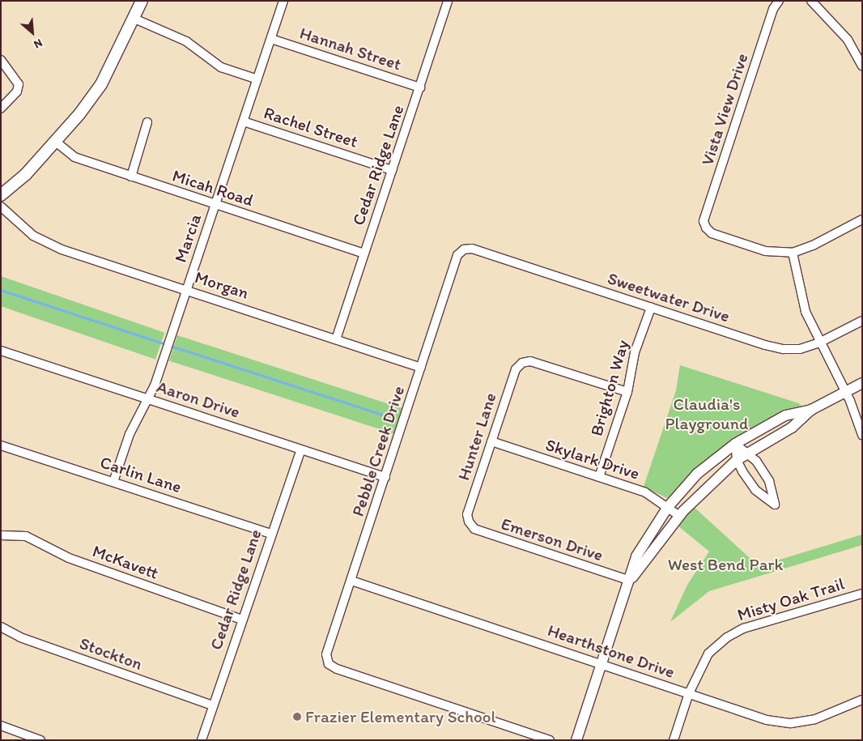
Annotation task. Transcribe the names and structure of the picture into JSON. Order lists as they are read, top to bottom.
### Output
{
  "streets": {
    "street": [
      "Hannah Street",
      "Vista View Drive",
      "Rachel Street",
      "Cedar Ridge Lane",
      "Micah Road",
      "Marcia",
      "Morgan",
      "Sweetwater Drive",
      "Brighton Way",
      "Aaron Drive",
      "Hunter Lane",
      "Pebble Creek Drive",
      "Skylark Drive",
      "Carlin Lane",
      "Emerson Drive",
      "McKavett",
      "Misty Oak Trail",
      "Hearthstone Drive",
      "Stockton"
    ]
  },
  "crossings": [
    ["Hannah Street", "Cedar Ridge Lane"],
    ["Hannah Street", "Marcia"],
    ["Rachel Street", "Cedar Ridge Lane"],
    ["Rachel Street", "Marcia"],
    ["Cedar Ridge Lane", "Micah Road"],
    ["Cedar Ridge Lane", "Morgan"],
    ["Cedar Ridge Lane", "Aaron Drive"],
    ["Cedar Ridge Lane", "Carlin Lane"],
    ["Cedar Ridge Lane", "McKavett"],
    ["Cedar Ridge Lane", "Stockton"],
    ["Micah Road", "Marcia"],
    ["Marcia", "Morgan"],
    ["Marcia", "Aaron Drive"],
    ["Marcia", "Carlin Lane"],
    ["Morgan", "Pebble Creek Drive"],
    ["Sweetwater Drive", "Brighton Way"],
    ["Sweetwater Drive", "Pebble Creek Drive"],
    ["Brighton Way", "Hunter Lane"],
    ["Brighton Way", "Skylark Drive"],
    ["Aaron Drive", "Pebble Creek Drive"],
    ["Hunter Lane", "Skylark Drive"],
    ["Hunter Lane", "Emerson Drive"],
    ["Pebble Creek Drive", "Hearthstone Drive"],
    ["Misty Oak Trail", "Hearthstone Drive"]
  ],
  "parks": ["Claudia's Playground", "West Bend Park"],
  "places": ["Frazier Elementary School"],
  "north": "bottom right"
}
